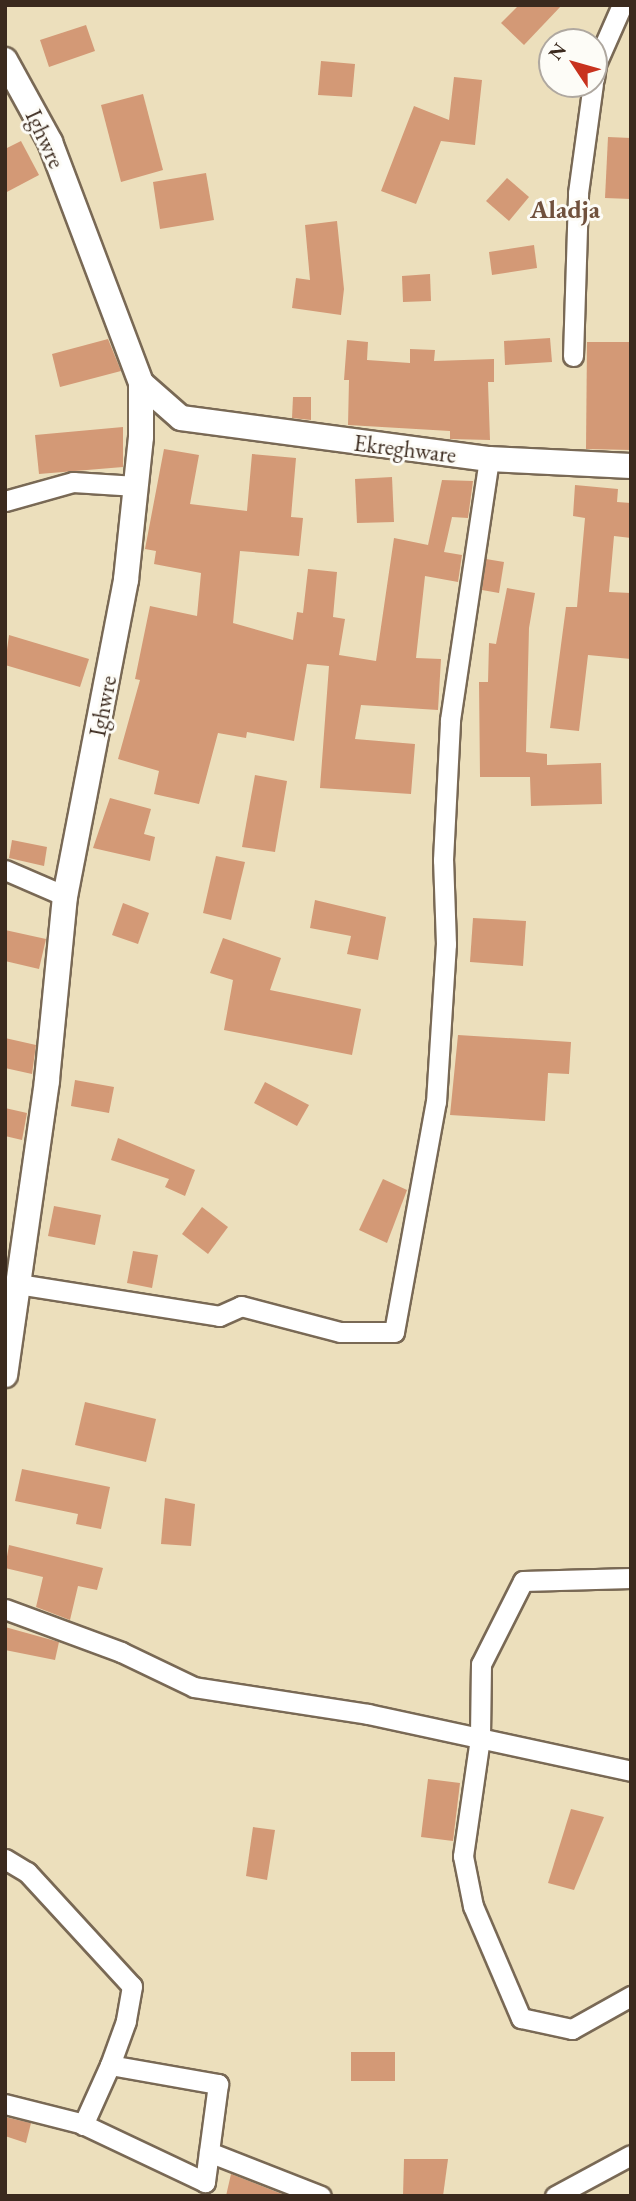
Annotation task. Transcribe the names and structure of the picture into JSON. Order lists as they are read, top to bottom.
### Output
{
  "streets": {
    "street": ["Ighwre", "Ekreghware"]
  },
  "districts": ["Aladja"],
  "north": "top left"
}
